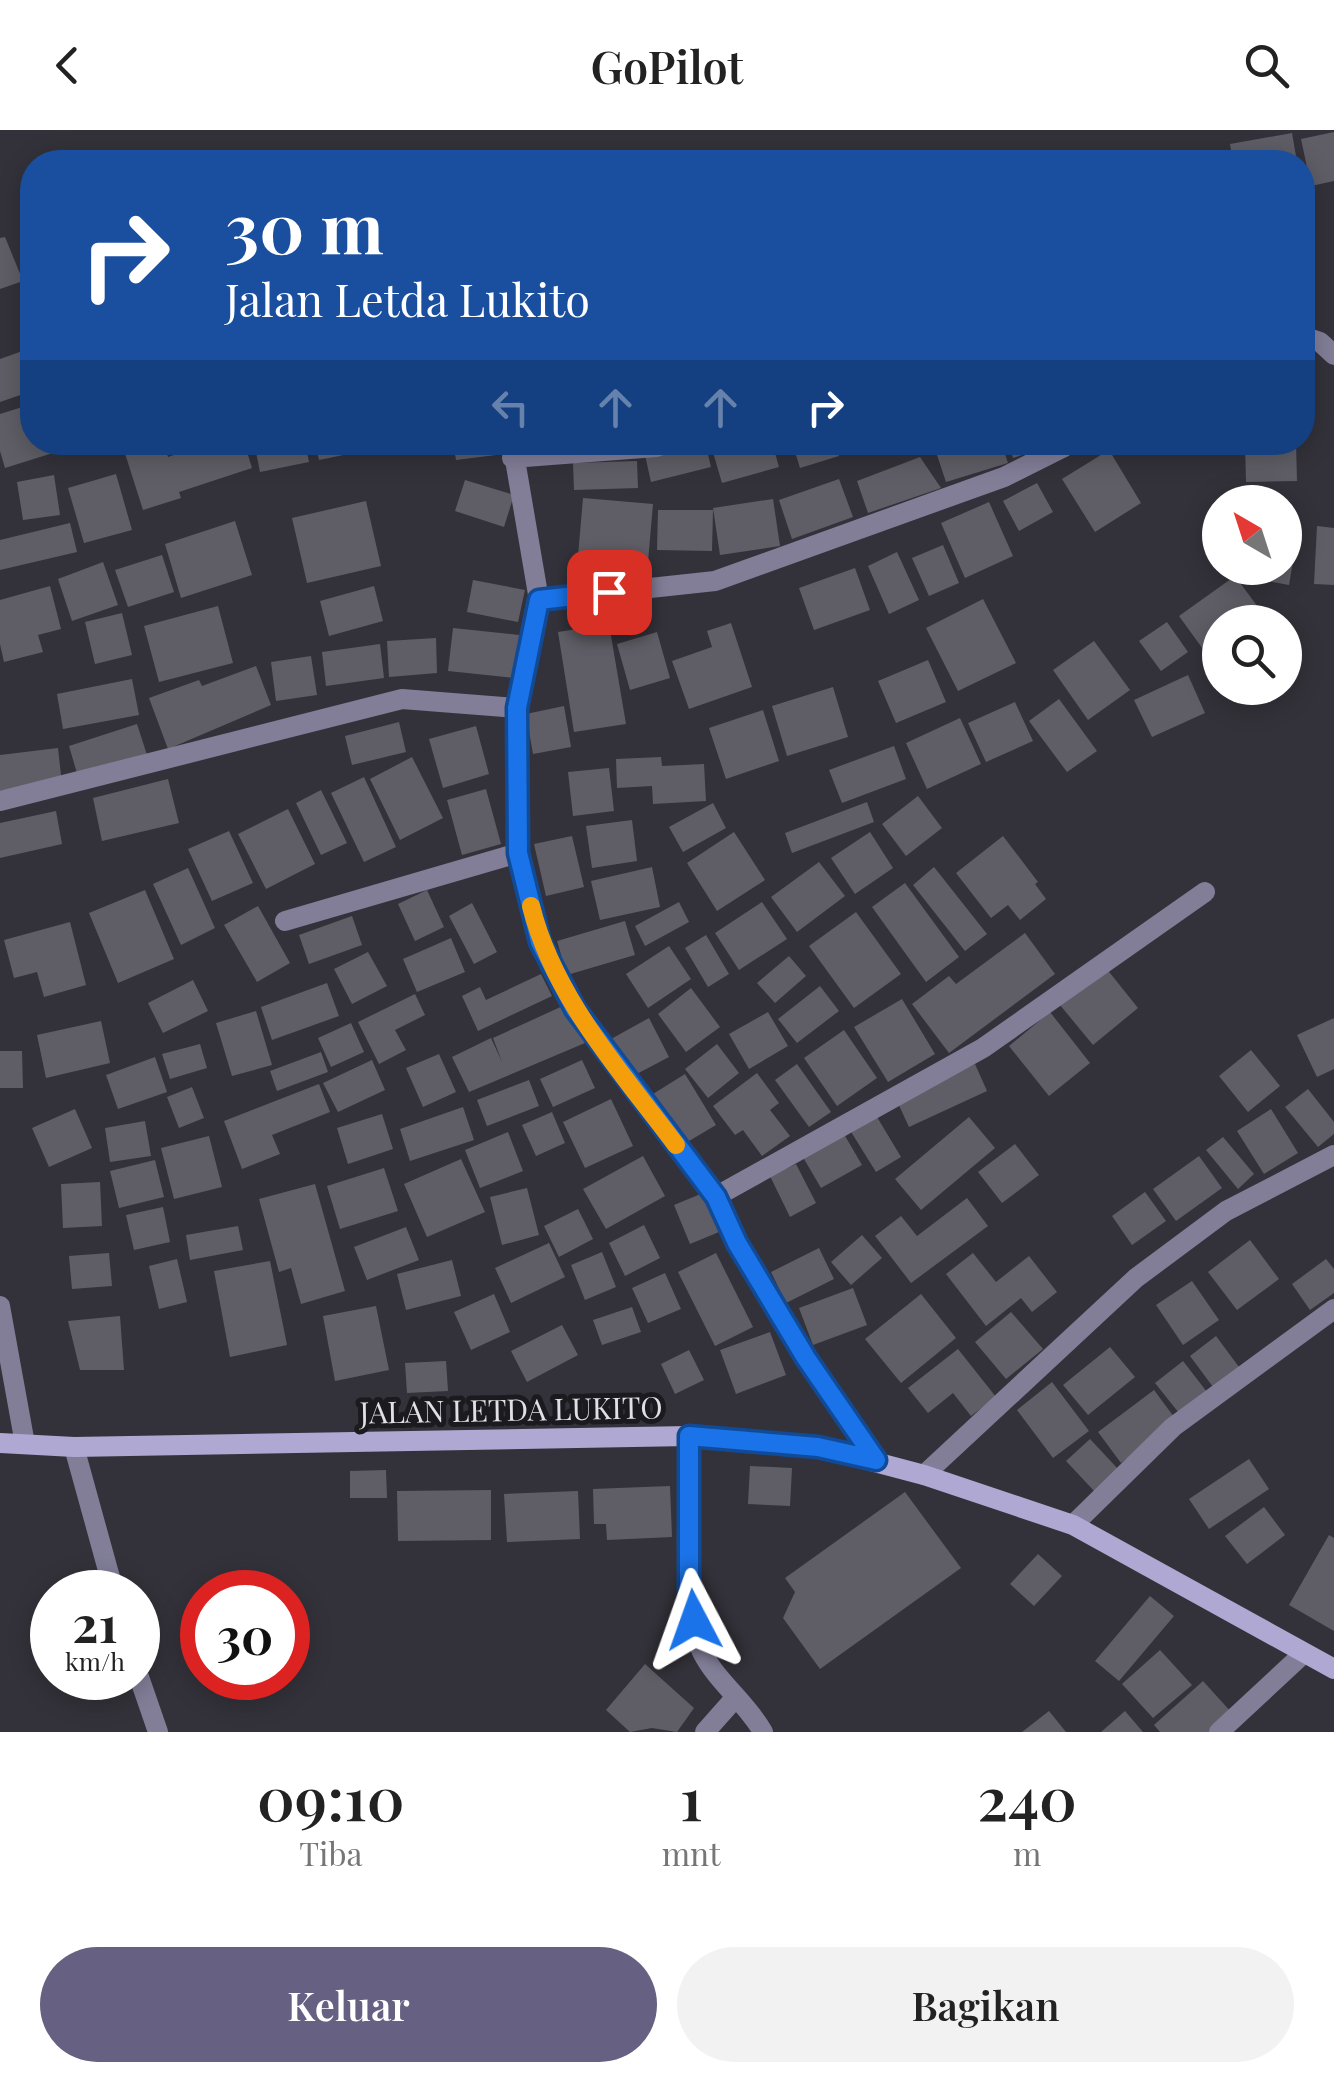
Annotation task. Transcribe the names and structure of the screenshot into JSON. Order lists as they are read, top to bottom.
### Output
{
  "streets": {
    "street": ["JALAN LETDA LUKITO"]
  },
  "north": "top left",
  "page": {
    "header": "GoPilot",
    "turn": ["30 m", "Jalan Letda Lukito"],
    "speed": "21 km/h",
    "limit": "30",
    "eta": [
      "09:10",
      "Tiba",
      "1",
      "mnt",
      "240",
      "m"
    ],
    "buttons": ["Keluar", "Bagikan"]
  }
}
